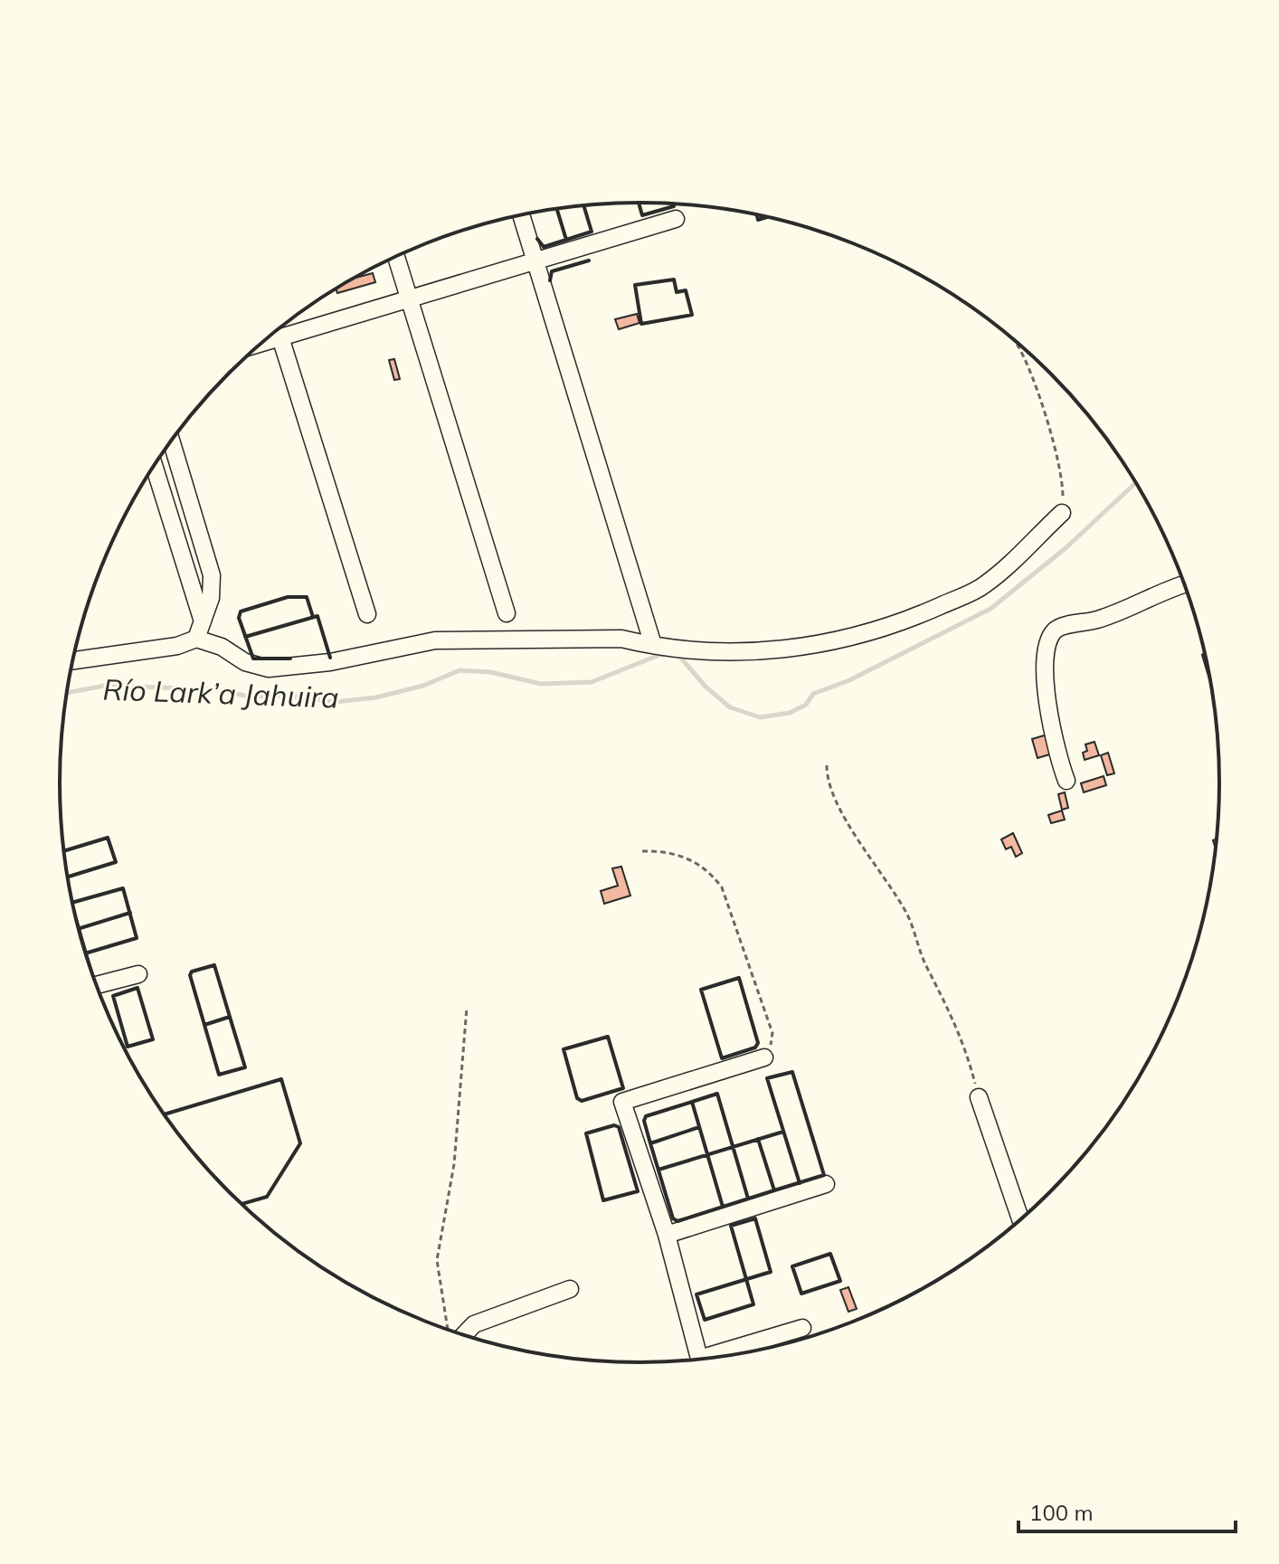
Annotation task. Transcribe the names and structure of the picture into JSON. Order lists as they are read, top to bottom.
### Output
{
  "water": ["Río Lark’a Jahuira"],
  "scale_bar": "100 m"
}
